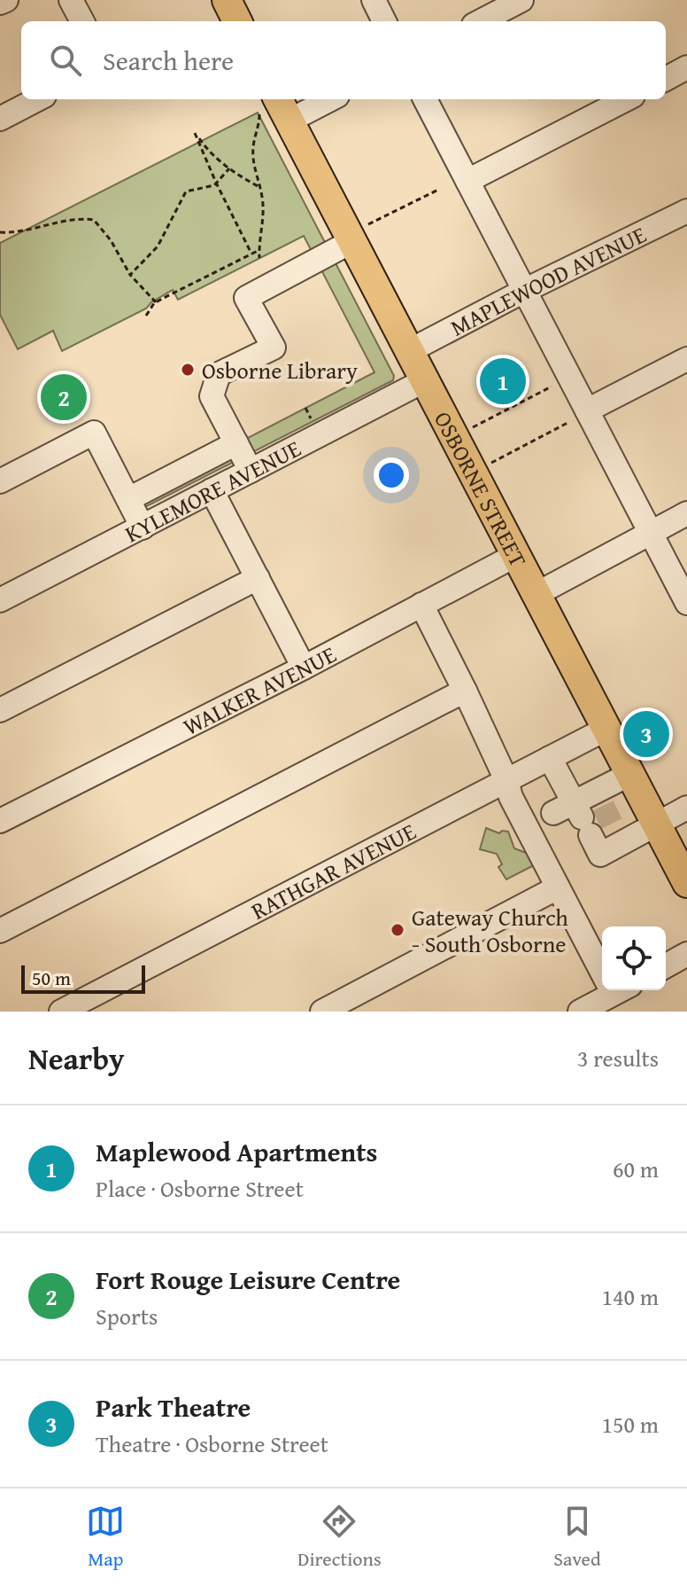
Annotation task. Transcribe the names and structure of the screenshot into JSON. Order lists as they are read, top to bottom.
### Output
{
  "streets": {
    "main road": ["OSBORNE STREET"],
    "street": [
      "MAPLEWOOD AVENUE",
      "KYLEMORE AVENUE",
      "WALKER AVENUE",
      "RATHGAR AVENUE"
    ]
  },
  "crossings": [
    ["MAPLEWOOD AVENUE", "OSBORNE STREET"],
    ["OSBORNE STREET", "KYLEMORE AVENUE"],
    ["OSBORNE STREET", "WALKER AVENUE"],
    ["OSBORNE STREET", "RATHGAR AVENUE"]
  ],
  "places": ["Osborne Library", "Gateway Church - South Osborne"],
  "scale_bar": "50 m",
  "page": {
    "search": "Search here",
    "pins": ["1", "2", "3"],
    "scale": "50 m",
    "heading": ["Nearby", "3 results"],
    "list": [
      {
        "mark": "1",
        "name": "Maplewood Apartments",
        "note": "Place · Osborne Street",
        "value": "60 m"
      },
      {
        "mark": "2",
        "name": "Fort Rouge Leisure Centre",
        "note": "Sports",
        "value": "140 m"
      },
      {
        "mark": "3",
        "name": "Park Theatre",
        "note": "Theatre · Osborne Street",
        "value": "150 m"
      }
    ],
    "nav": ["Map", "Directions", "Saved"]
  }
}
